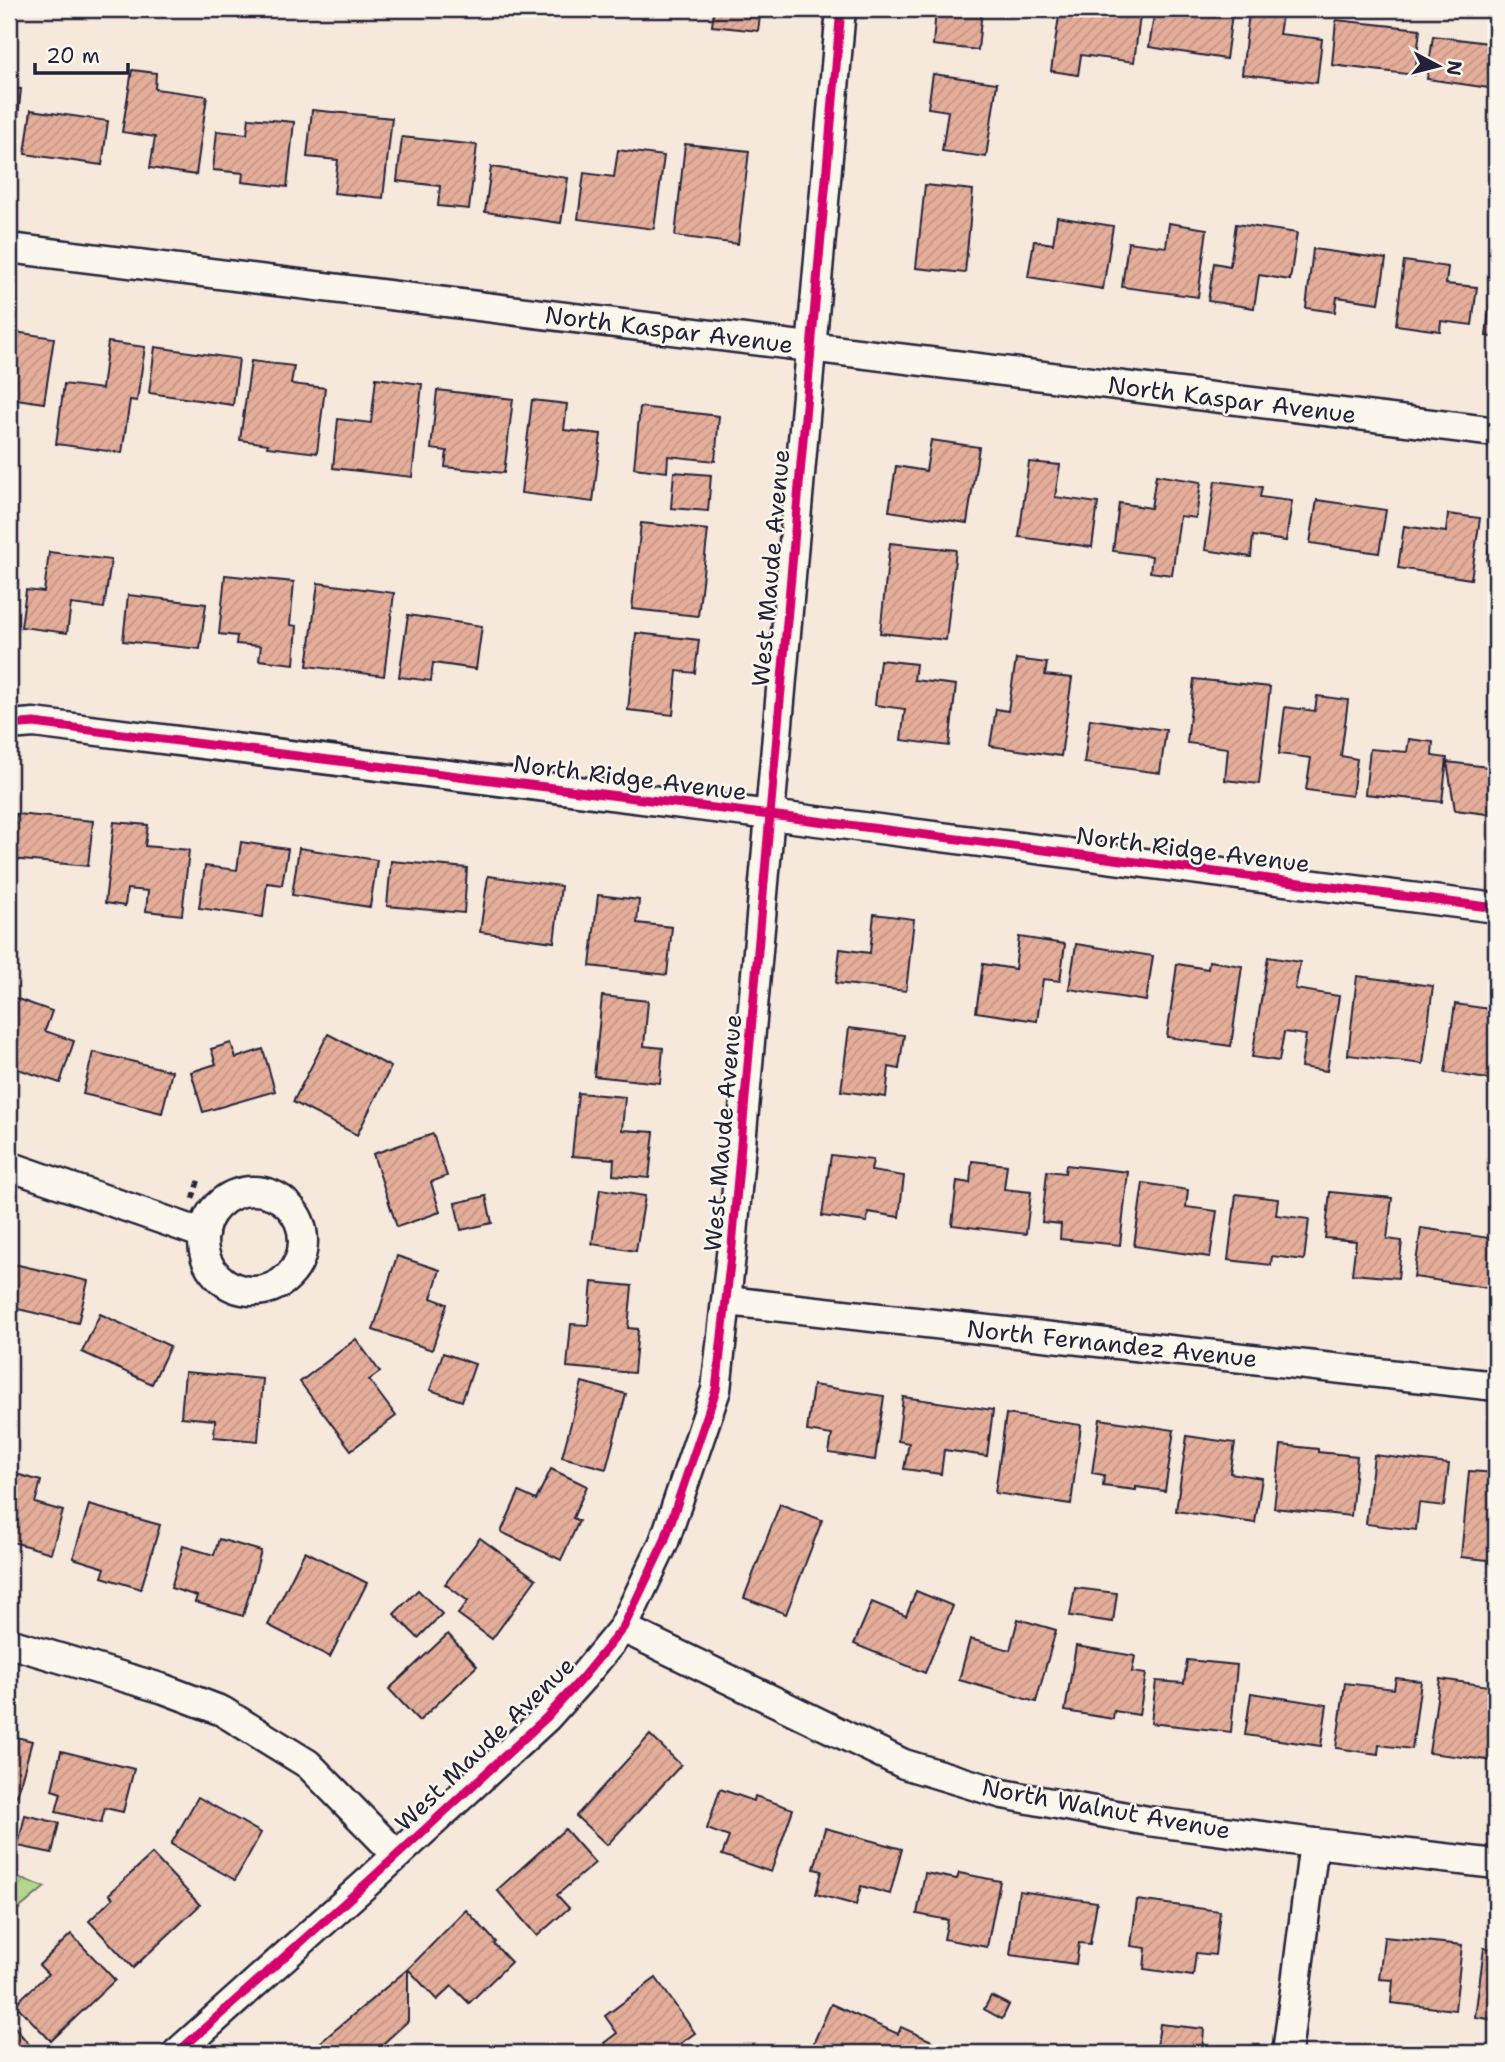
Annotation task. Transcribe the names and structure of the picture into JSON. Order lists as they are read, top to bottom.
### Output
{
  "streets": {
    "street": [
      "North Kaspar Avenue",
      "West Maude Avenue",
      "North Ridge Avenue",
      "North Fernandez Avenue",
      "North Walnut Avenue"
    ]
  },
  "crossings": [
    ["North Kaspar Avenue", "West Maude Avenue"],
    ["West Maude Avenue", "North Ridge Avenue"],
    ["West Maude Avenue", "North Fernandez Avenue"],
    ["West Maude Avenue", "North Walnut Avenue"]
  ],
  "scale_bar": "20 m",
  "north": "right"
}
